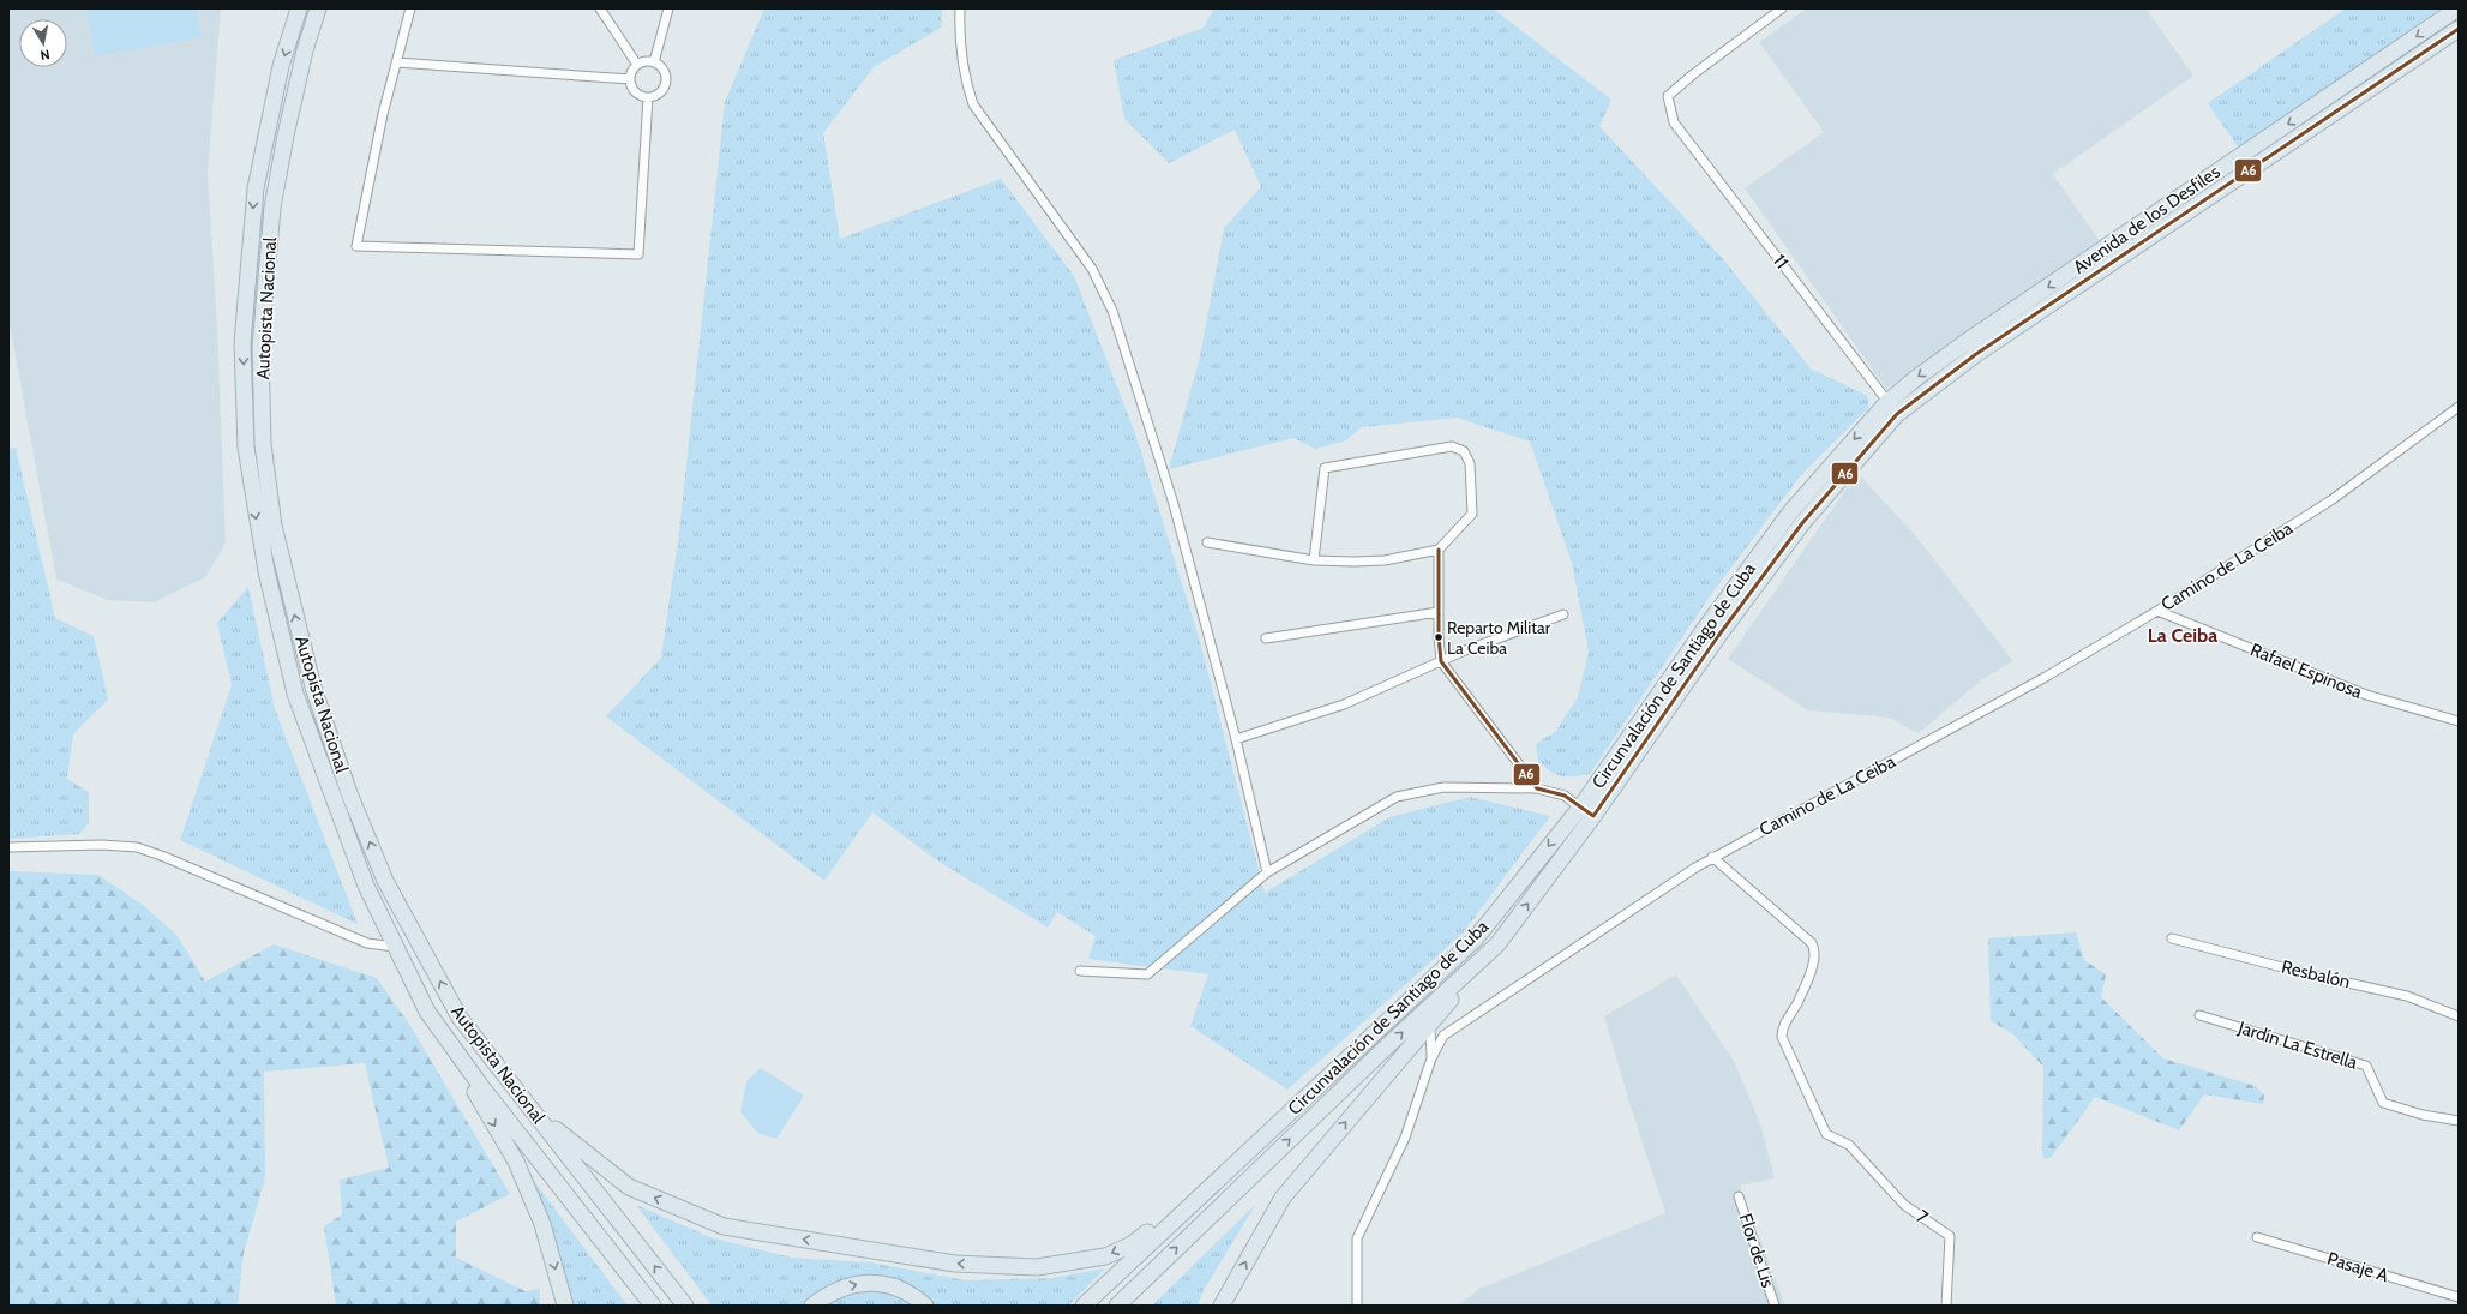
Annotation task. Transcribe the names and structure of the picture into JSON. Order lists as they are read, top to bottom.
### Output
{
  "streets": {
    "highway": ["Avenida de los Desfiles", "Autopista Nacional", "Circunvalación de Santiago de Cuba"],
    "street": [
      "11",
      "Camino de La Ceiba",
      "Rafael Espinosa",
      "Resbalón",
      "Jardín La Estrella",
      "7",
      "Flor de Lis",
      "Pasaje A"
    ]
  },
  "crossings": [
    ["Avenida de los Desfiles", "11"],
    ["Avenida de los Desfiles", "Circunvalación de Santiago de Cuba"],
    ["11", "Circunvalación de Santiago de Cuba"],
    ["Camino de La Ceiba", "Rafael Espinosa"],
    ["Camino de La Ceiba", "7"]
  ],
  "districts": ["La Ceiba"],
  "places": ["Reparto Militar La Ceiba"],
  "lines": ["transit line A6"],
  "north": "bottom"
}
